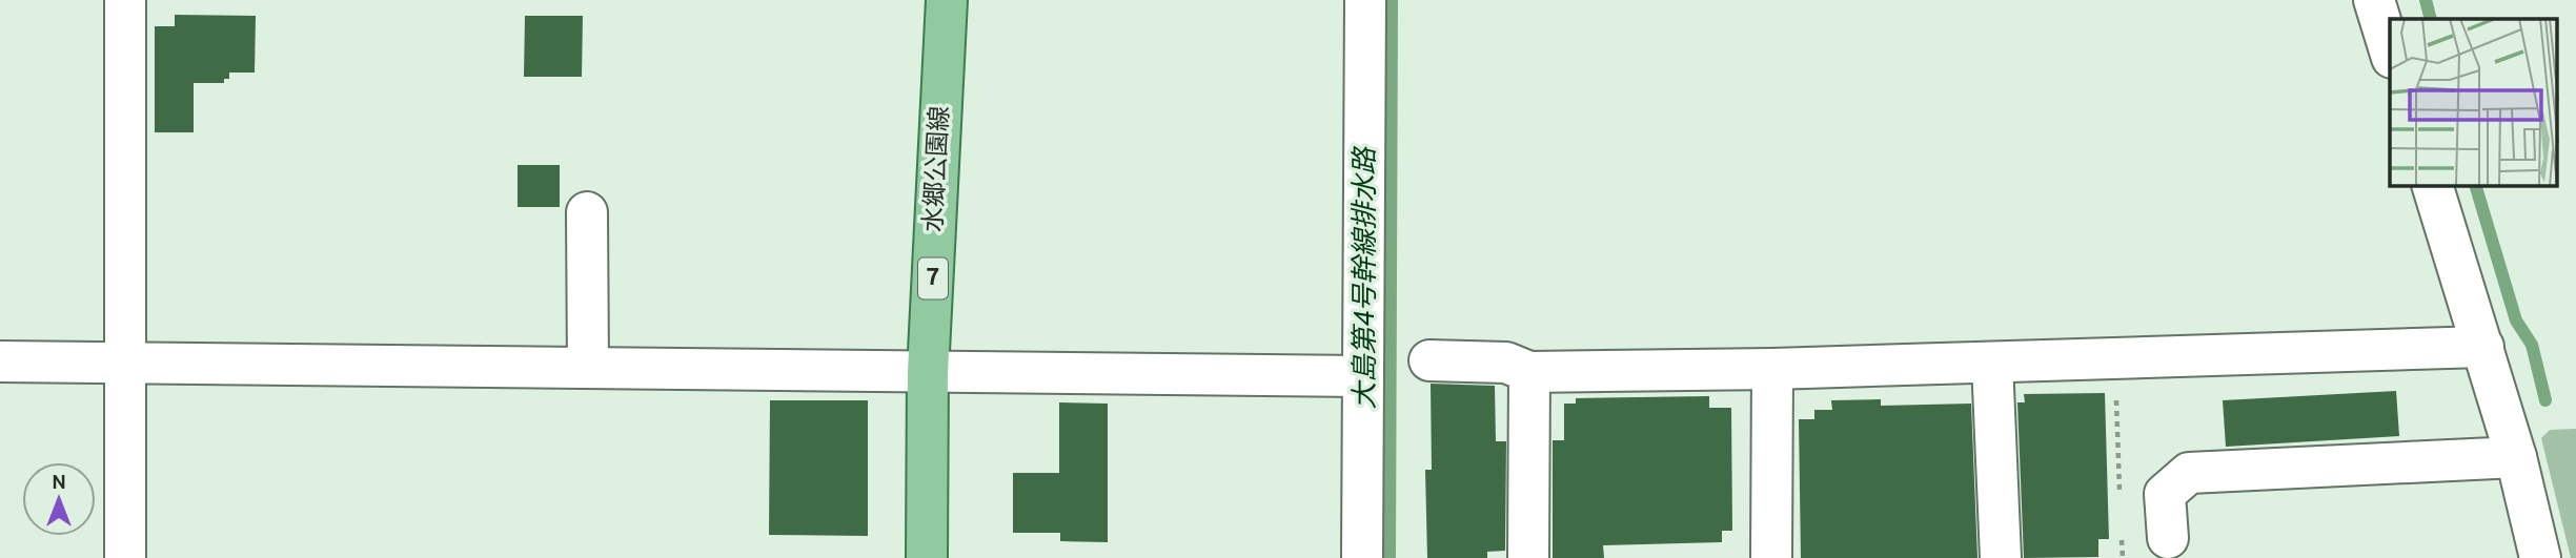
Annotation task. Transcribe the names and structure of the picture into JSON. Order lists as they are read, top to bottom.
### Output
{
  "streets": {
    "main road": ["水郷公園線", "7"]
  },
  "water": ["大島第4号幹線排水路"],
  "north": "top"
}
